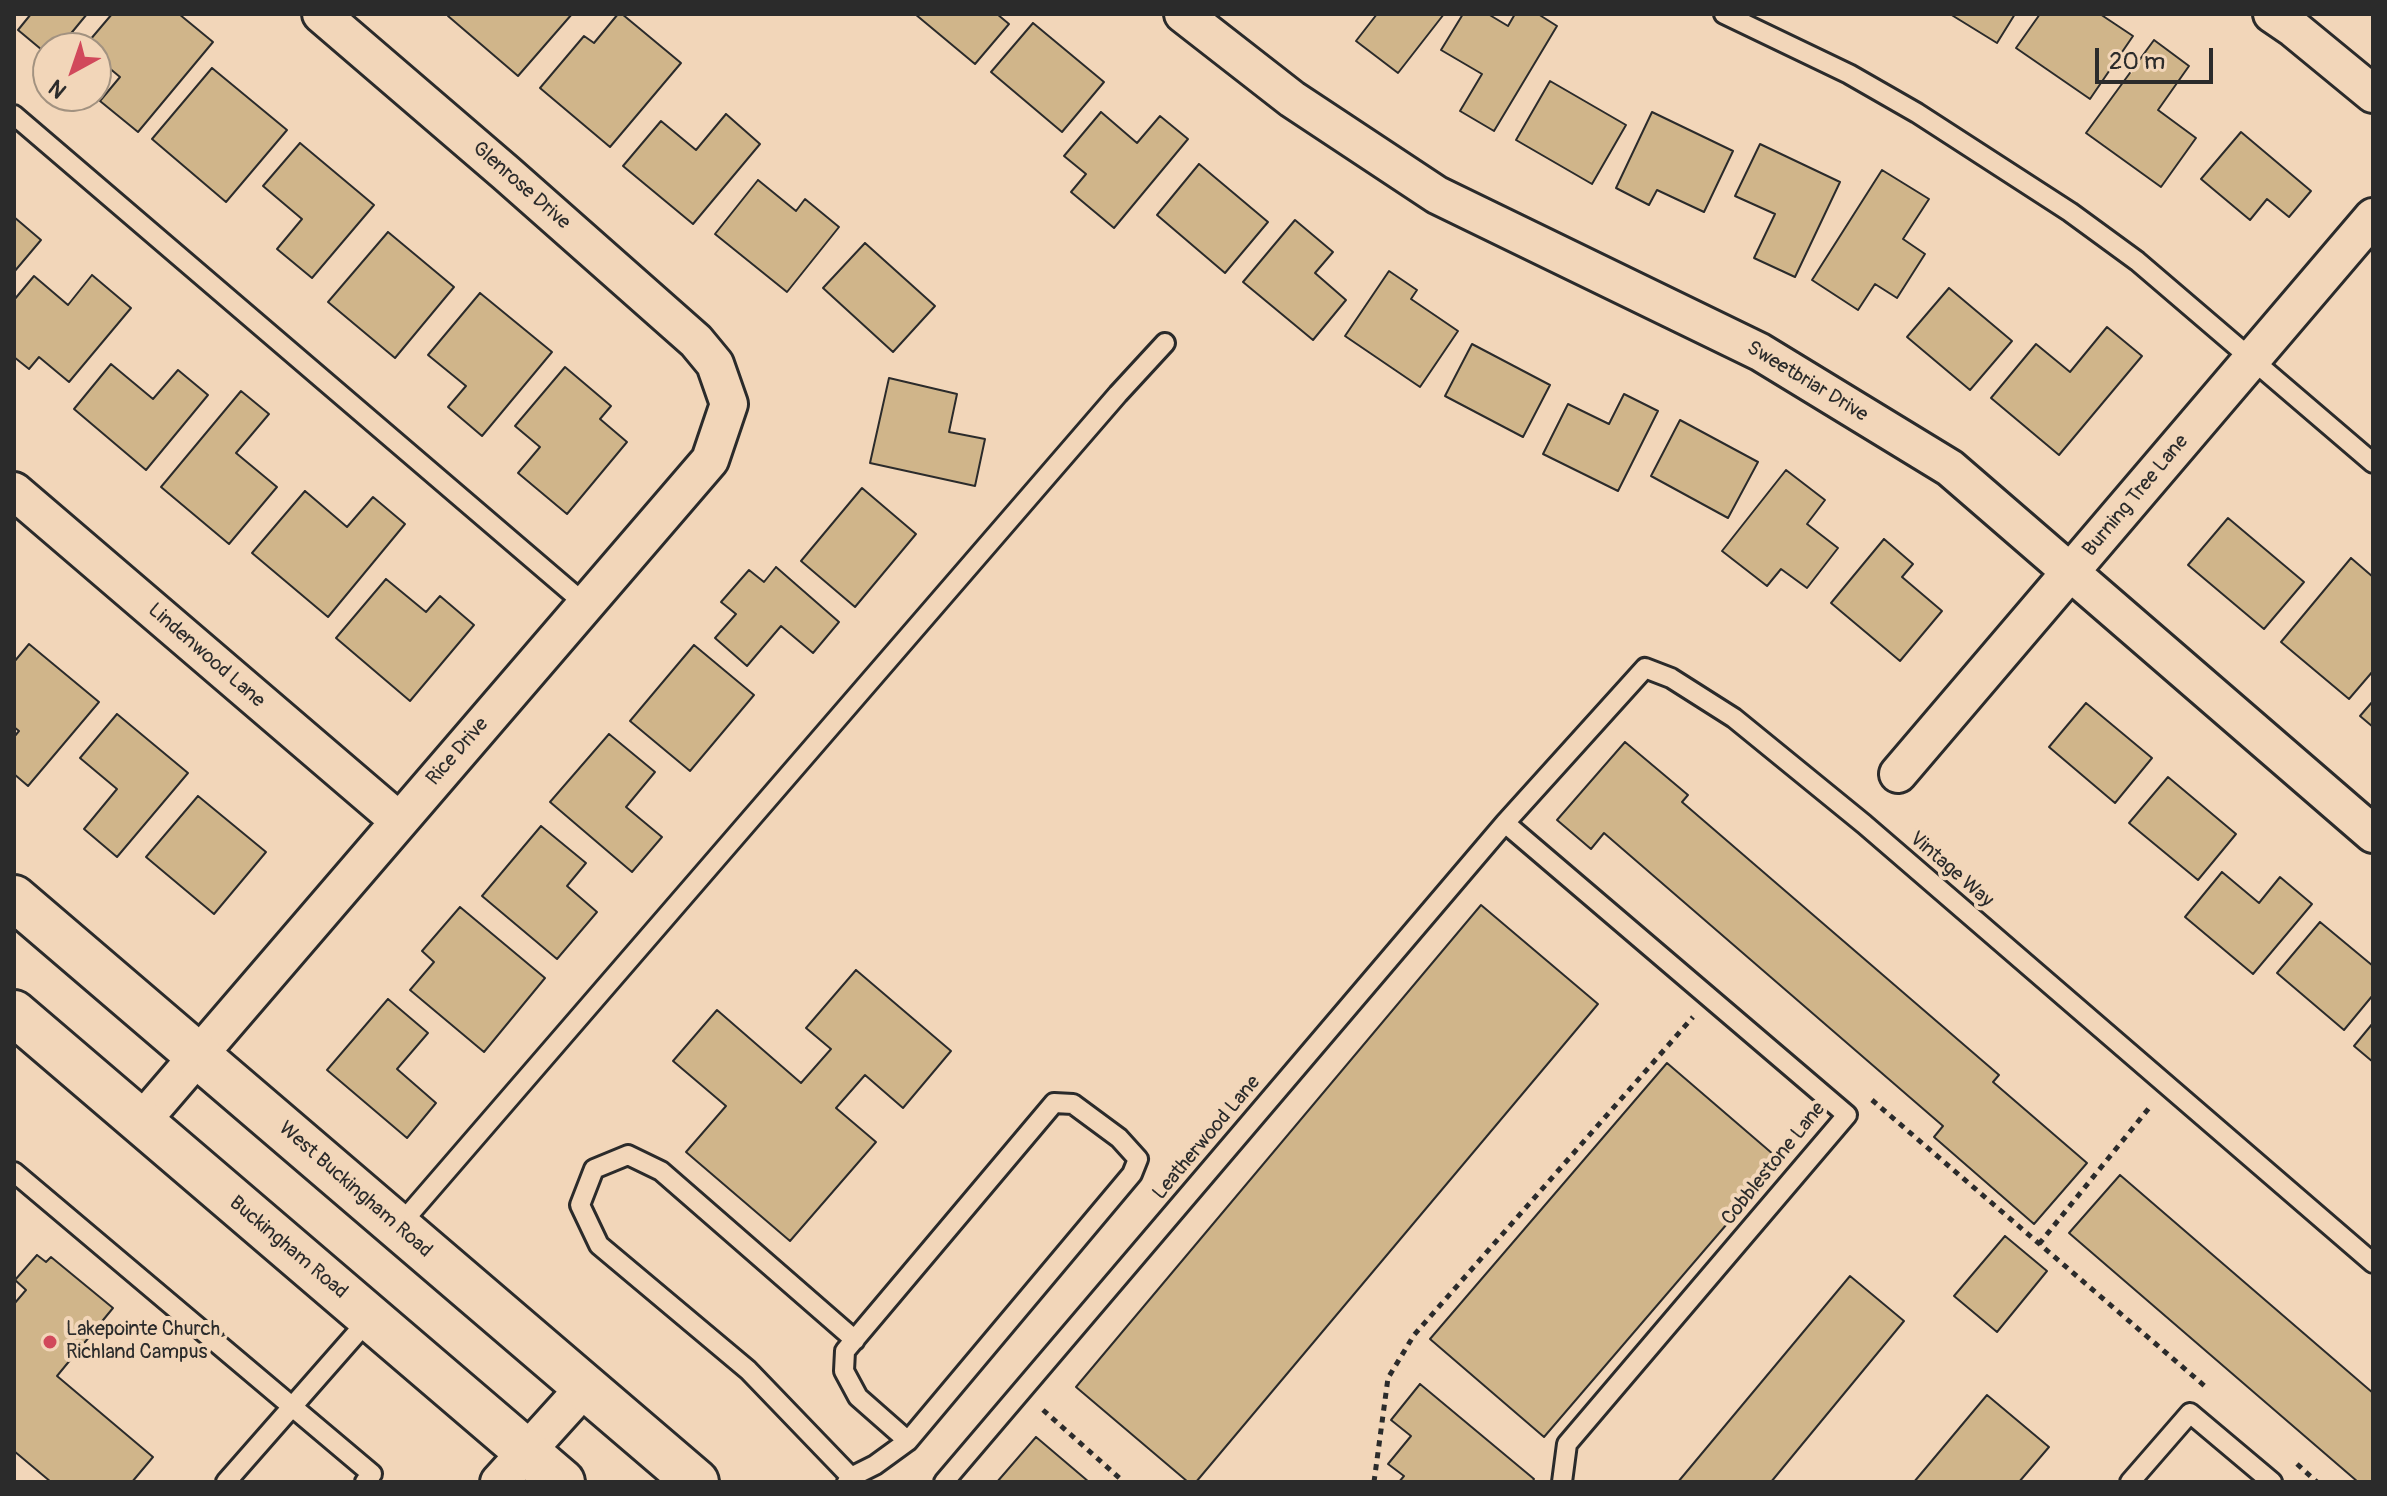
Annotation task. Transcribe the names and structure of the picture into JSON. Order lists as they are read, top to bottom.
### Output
{
  "streets": {
    "main road": ["West Buckingham Road", "Buckingham Road"],
    "street": [
      "Glenrose Drive",
      "Sweetbriar Drive",
      "Burning Tree Lane",
      "Lindenwood Lane",
      "Rice Drive"
    ],
    "lane": ["Vintage Way", "Leatherwood Lane", "Cobblestone Lane"]
  },
  "crossings": [
    ["Glenrose Drive", "Rice Drive"],
    ["Sweetbriar Drive", "Burning Tree Lane"],
    ["Lindenwood Lane", "Rice Drive"],
    ["Rice Drive", "West Buckingham Road"],
    ["Rice Drive", "Buckingham Road"],
    ["Vintage Way", "Leatherwood Lane"],
    ["Vintage Way", "Cobblestone Lane"],
    ["Leatherwood Lane", "Cobblestone Lane"]
  ],
  "places": ["Lakepointe Church, Richland Campus"],
  "scale_bar": "20 m",
  "north": "bottom left"
}
